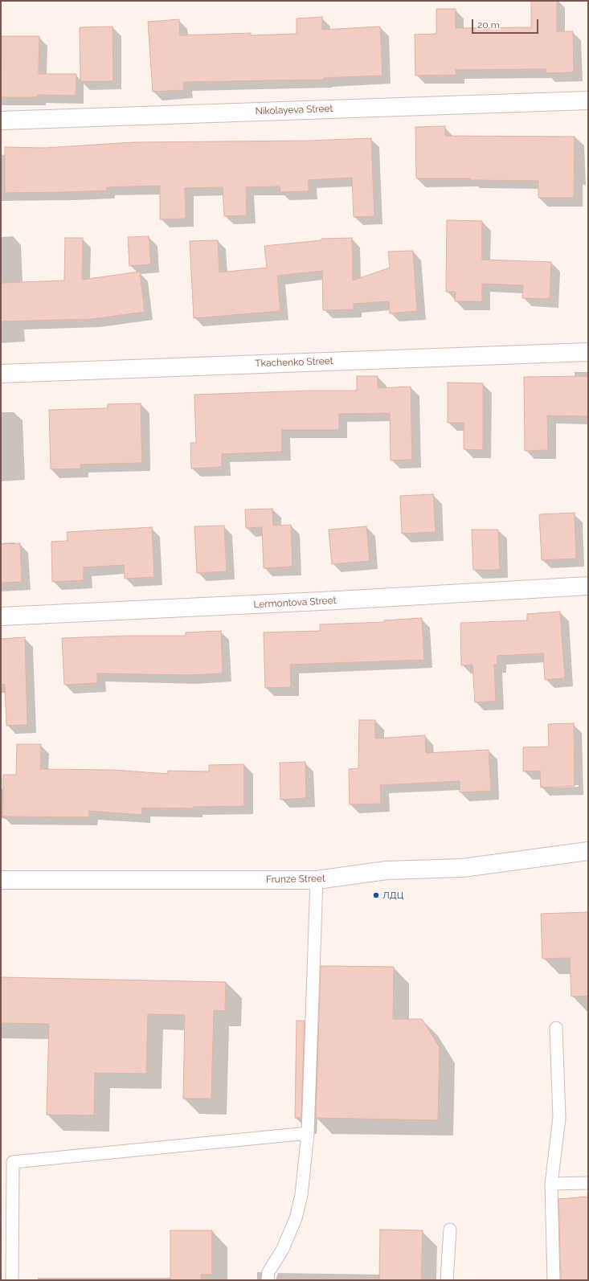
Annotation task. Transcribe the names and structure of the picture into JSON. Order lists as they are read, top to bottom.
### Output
{
  "streets": {
    "street": [
      "Nikolayeva Street",
      "Tkachenko Street",
      "Lermontova Street",
      "Frunze Street"
    ]
  },
  "places": ["ЛДЦ"],
  "scale_bar": "20 m"
}
